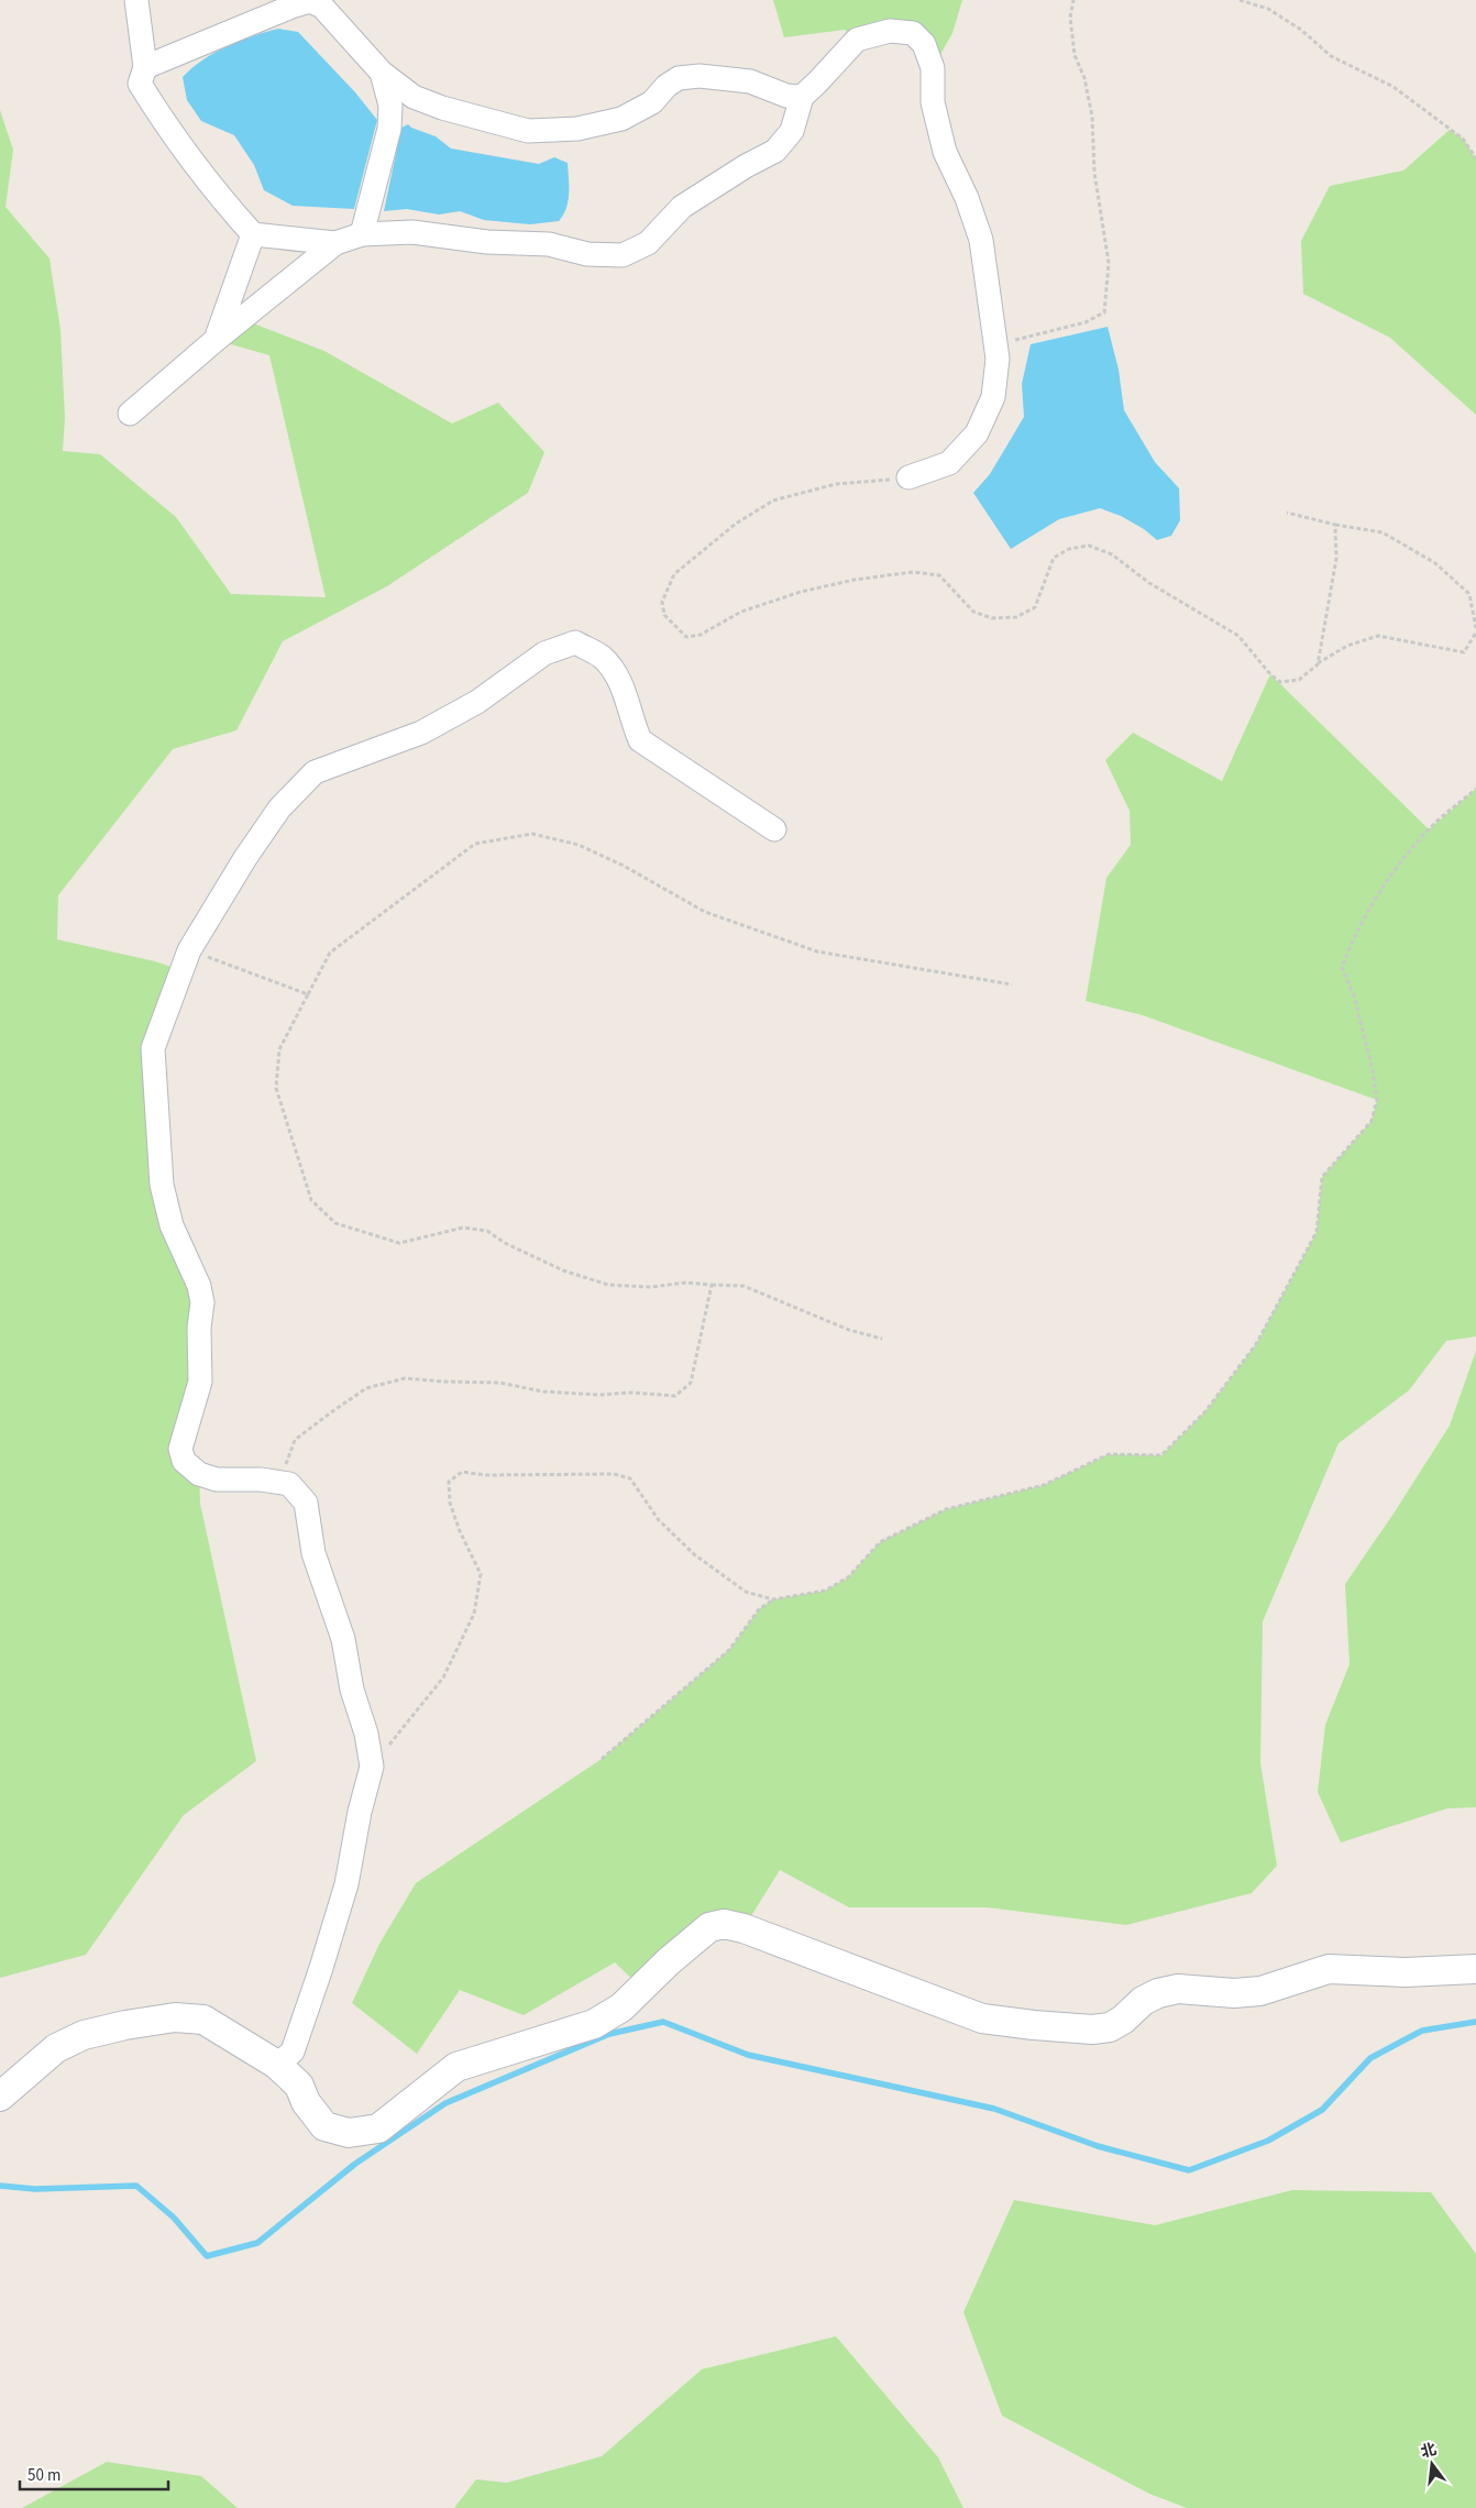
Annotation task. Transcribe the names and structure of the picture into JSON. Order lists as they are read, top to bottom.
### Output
{
  "scale_bar": "50 m",
  "north": "top"
}
